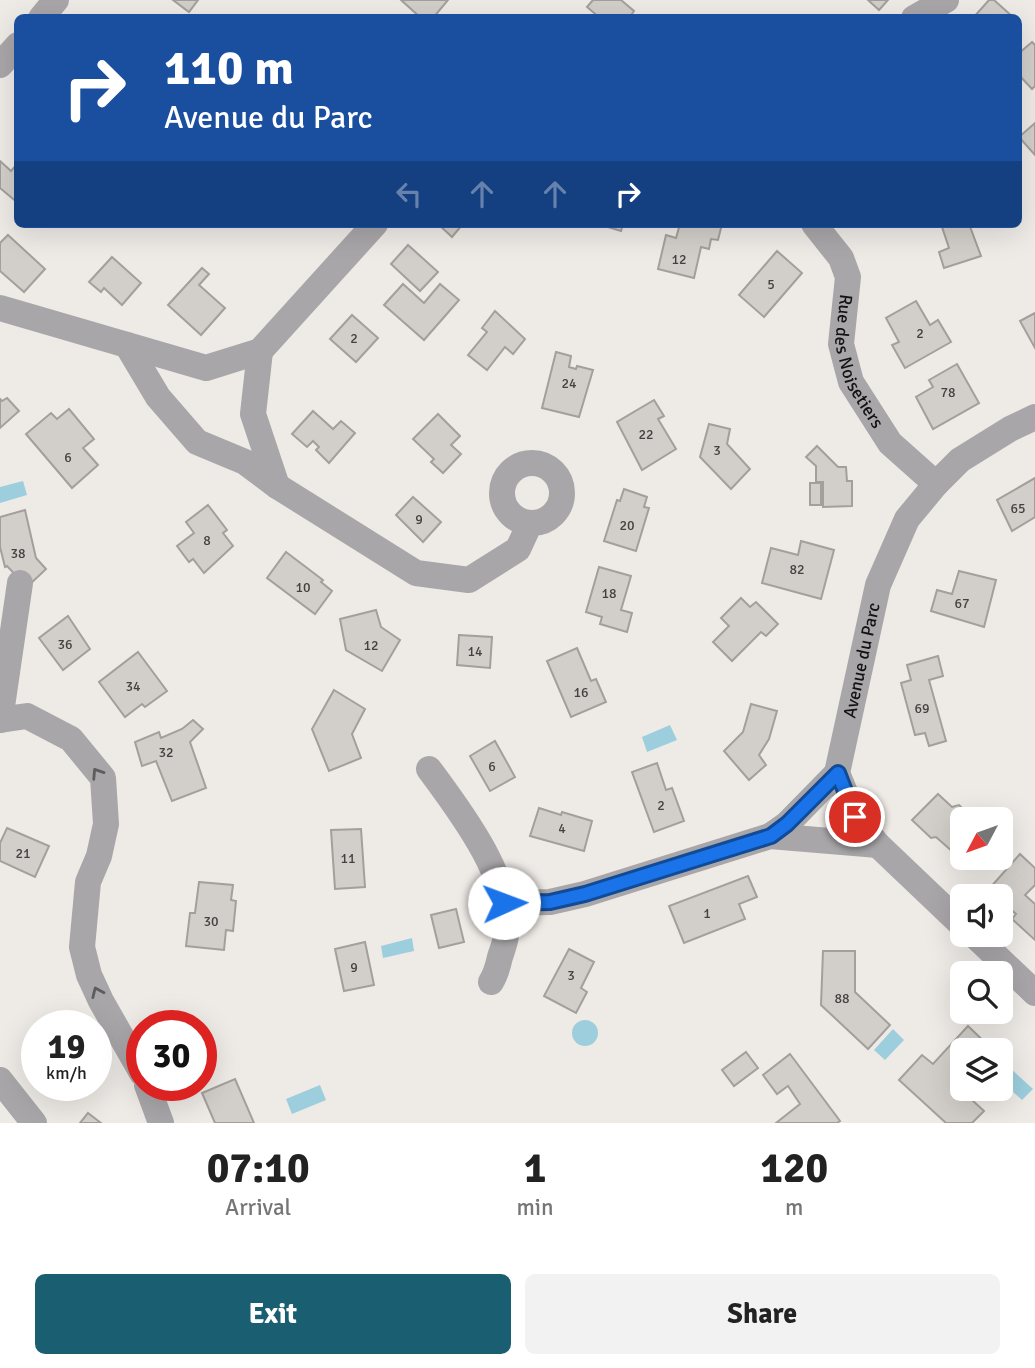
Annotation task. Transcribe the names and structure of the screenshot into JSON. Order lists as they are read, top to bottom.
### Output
{
  "streets": {
    "street": ["Rue des Noisetiers", "Avenue du Parc"]
  },
  "crossings": [
    ["Rue des Noisetiers", "Avenue du Parc"]
  ],
  "house_numbers": [
    "12",
    "5",
    "2",
    "2",
    "24",
    "78",
    "22",
    "3",
    "6",
    "65",
    "9",
    "20",
    "8",
    "38",
    "82",
    "10",
    "18",
    "67",
    "36",
    "12",
    "14",
    "34",
    "16",
    "69",
    "32",
    "6",
    "2",
    "4",
    "21",
    "11",
    "1",
    "30",
    "9",
    "3",
    "88"
  ],
  "north": "bottom left",
  "page": {
    "turn": ["110 m", "Avenue du Parc"],
    "speed": "19 km/h",
    "limit": "30",
    "eta": [
      "07:10",
      "Arrival",
      "1",
      "min",
      "120",
      "m"
    ],
    "buttons": ["Exit", "Share"]
  }
}
